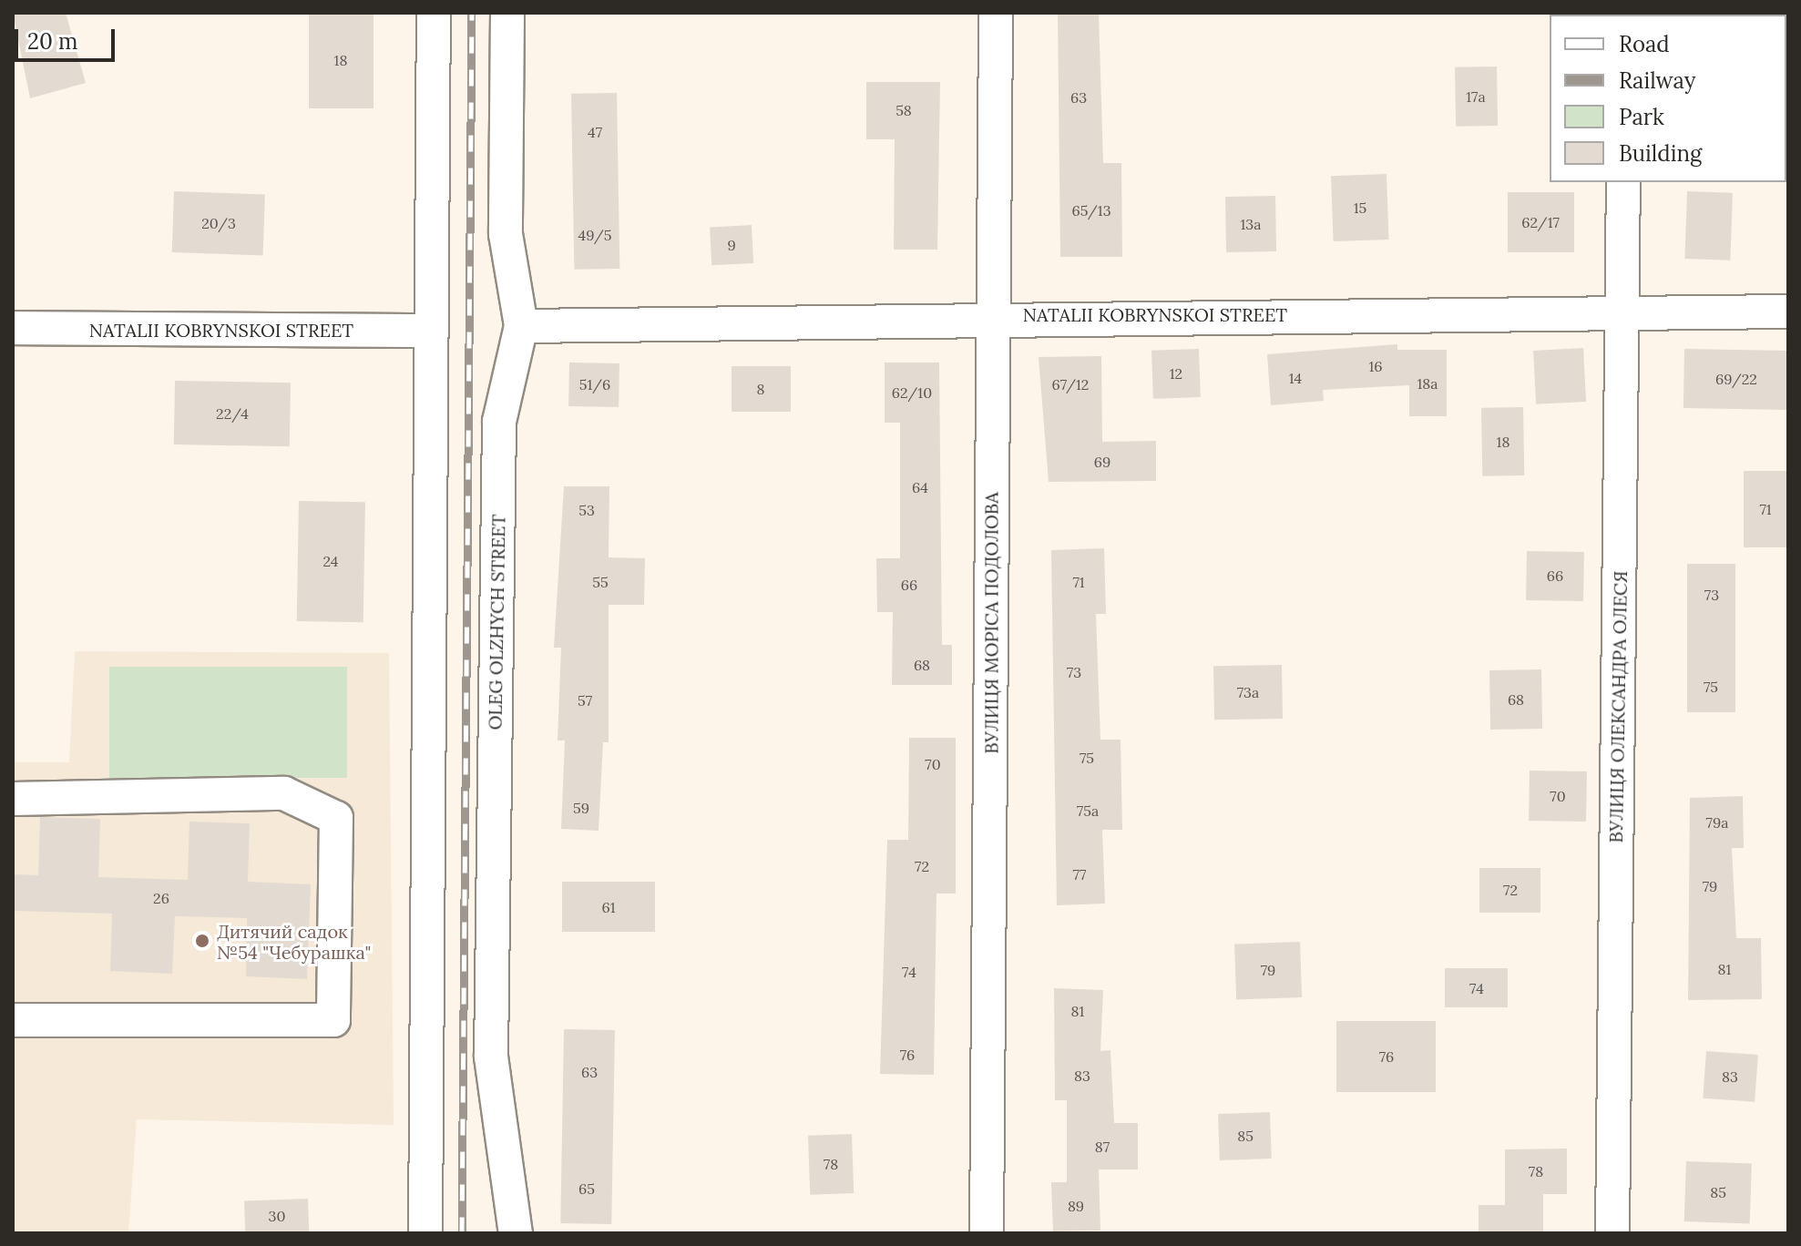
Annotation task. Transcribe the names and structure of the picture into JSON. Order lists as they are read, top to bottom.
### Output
{
  "streets": {
    "street": [
      "NATALII KOBRYNSKOI STREET",
      "OLEG OLZHYCH STREET",
      "ВУЛИЦЯ МОРІСА ПОДОЛОВА",
      "ВУЛИЦЯ ОЛЕКСАНДРА ОЛЕСЯ"
    ]
  },
  "crossings": [
    ["NATALII KOBRYNSKOI STREET", "OLEG OLZHYCH STREET"],
    ["NATALII KOBRYNSKOI STREET", "ВУЛИЦЯ МОРІСА ПОДОЛОВА"],
    ["NATALII KOBRYNSKOI STREET", "ВУЛИЦЯ ОЛЕКСАНДРА ОЛЕСЯ"]
  ],
  "places": ["Дитячий садок №54 \"Чебурашка\""],
  "house_numbers": [
    "18",
    "17а",
    "63",
    "58",
    "47",
    "15",
    "65/13",
    "62/17",
    "20/3",
    "13а",
    "49/5",
    "9",
    "16",
    "12",
    "14",
    "69/22",
    "18а",
    "51/6",
    "67/12",
    "8",
    "62/10",
    "22/4",
    "18",
    "69",
    "64",
    "71",
    "53",
    "24",
    "66",
    "55",
    "71",
    "66",
    "73",
    "68",
    "73",
    "75",
    "73а",
    "68",
    "57",
    "75",
    "70",
    "70",
    "59",
    "75а",
    "79а",
    "72",
    "77",
    "79",
    "72",
    "26",
    "61",
    "81",
    "79",
    "74",
    "74",
    "81",
    "76",
    "76",
    "63",
    "83",
    "83",
    "85",
    "87",
    "78",
    "78",
    "65",
    "85",
    "89",
    "30"
  ],
  "legend": [
    "Road",
    "Railway",
    "Park",
    "Building"
  ],
  "scale_bar": "20 m"
}
